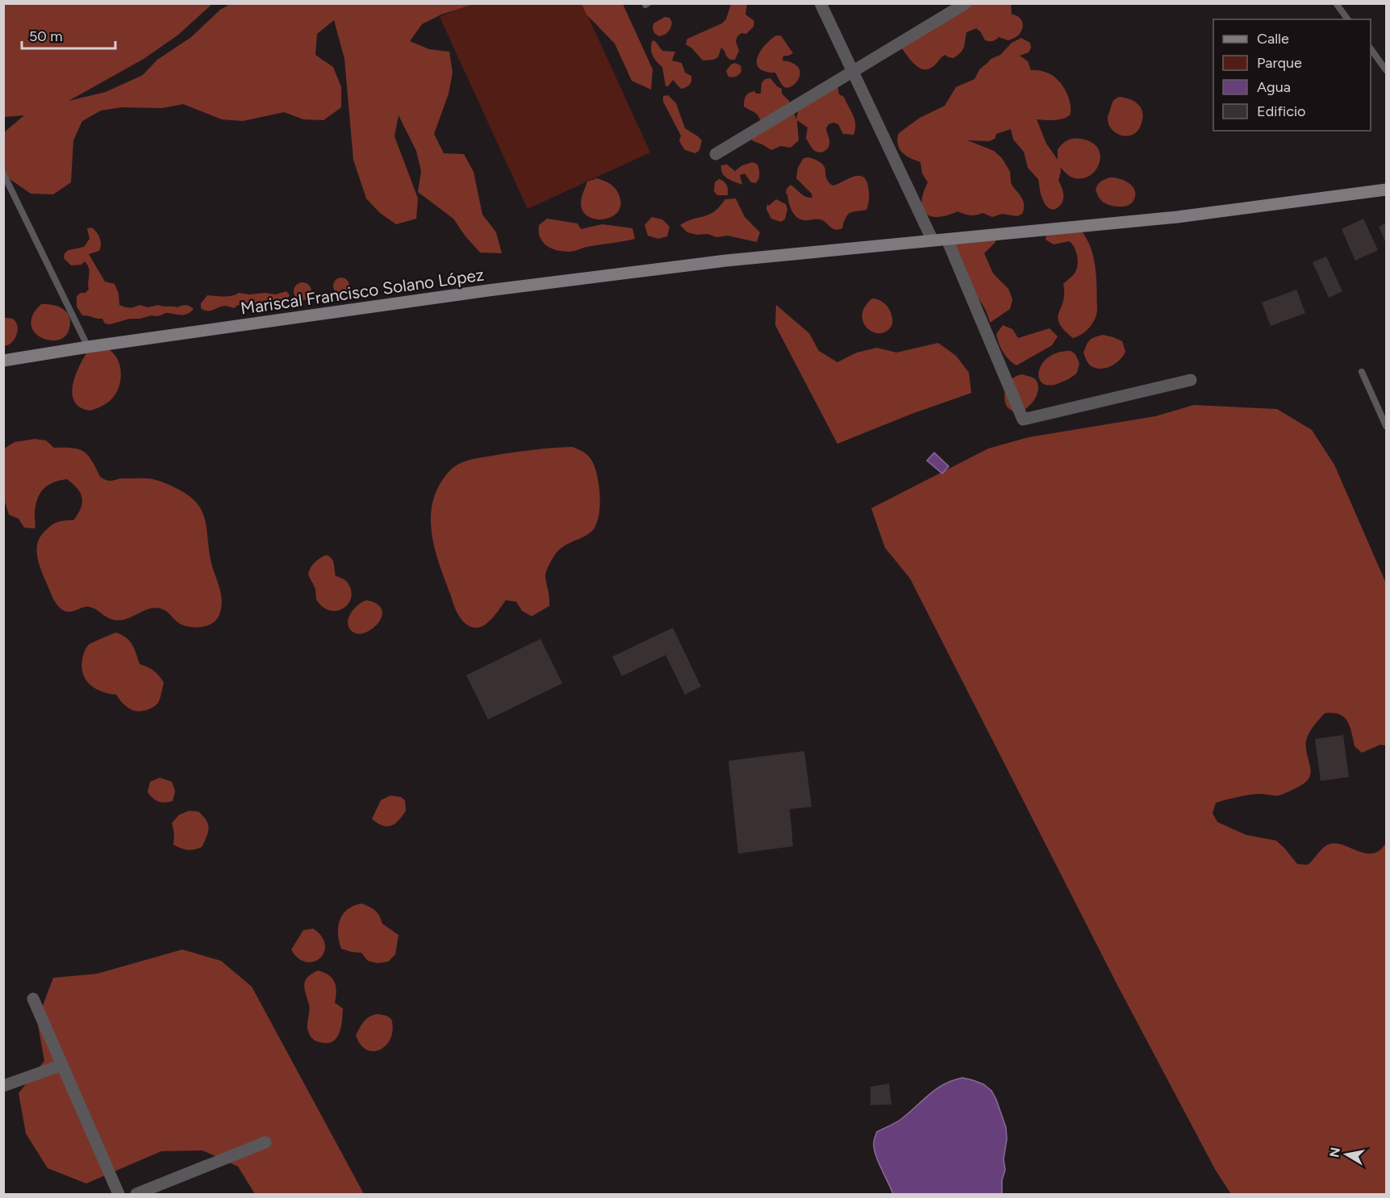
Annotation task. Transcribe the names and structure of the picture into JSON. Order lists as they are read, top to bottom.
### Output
{
  "streets": {
    "street": ["Mariscal Francisco Solano López"]
  },
  "legend": [
    "Calle",
    "Parque",
    "Agua",
    "Edificio"
  ],
  "scale_bar": "50 m",
  "north": "left"
}
